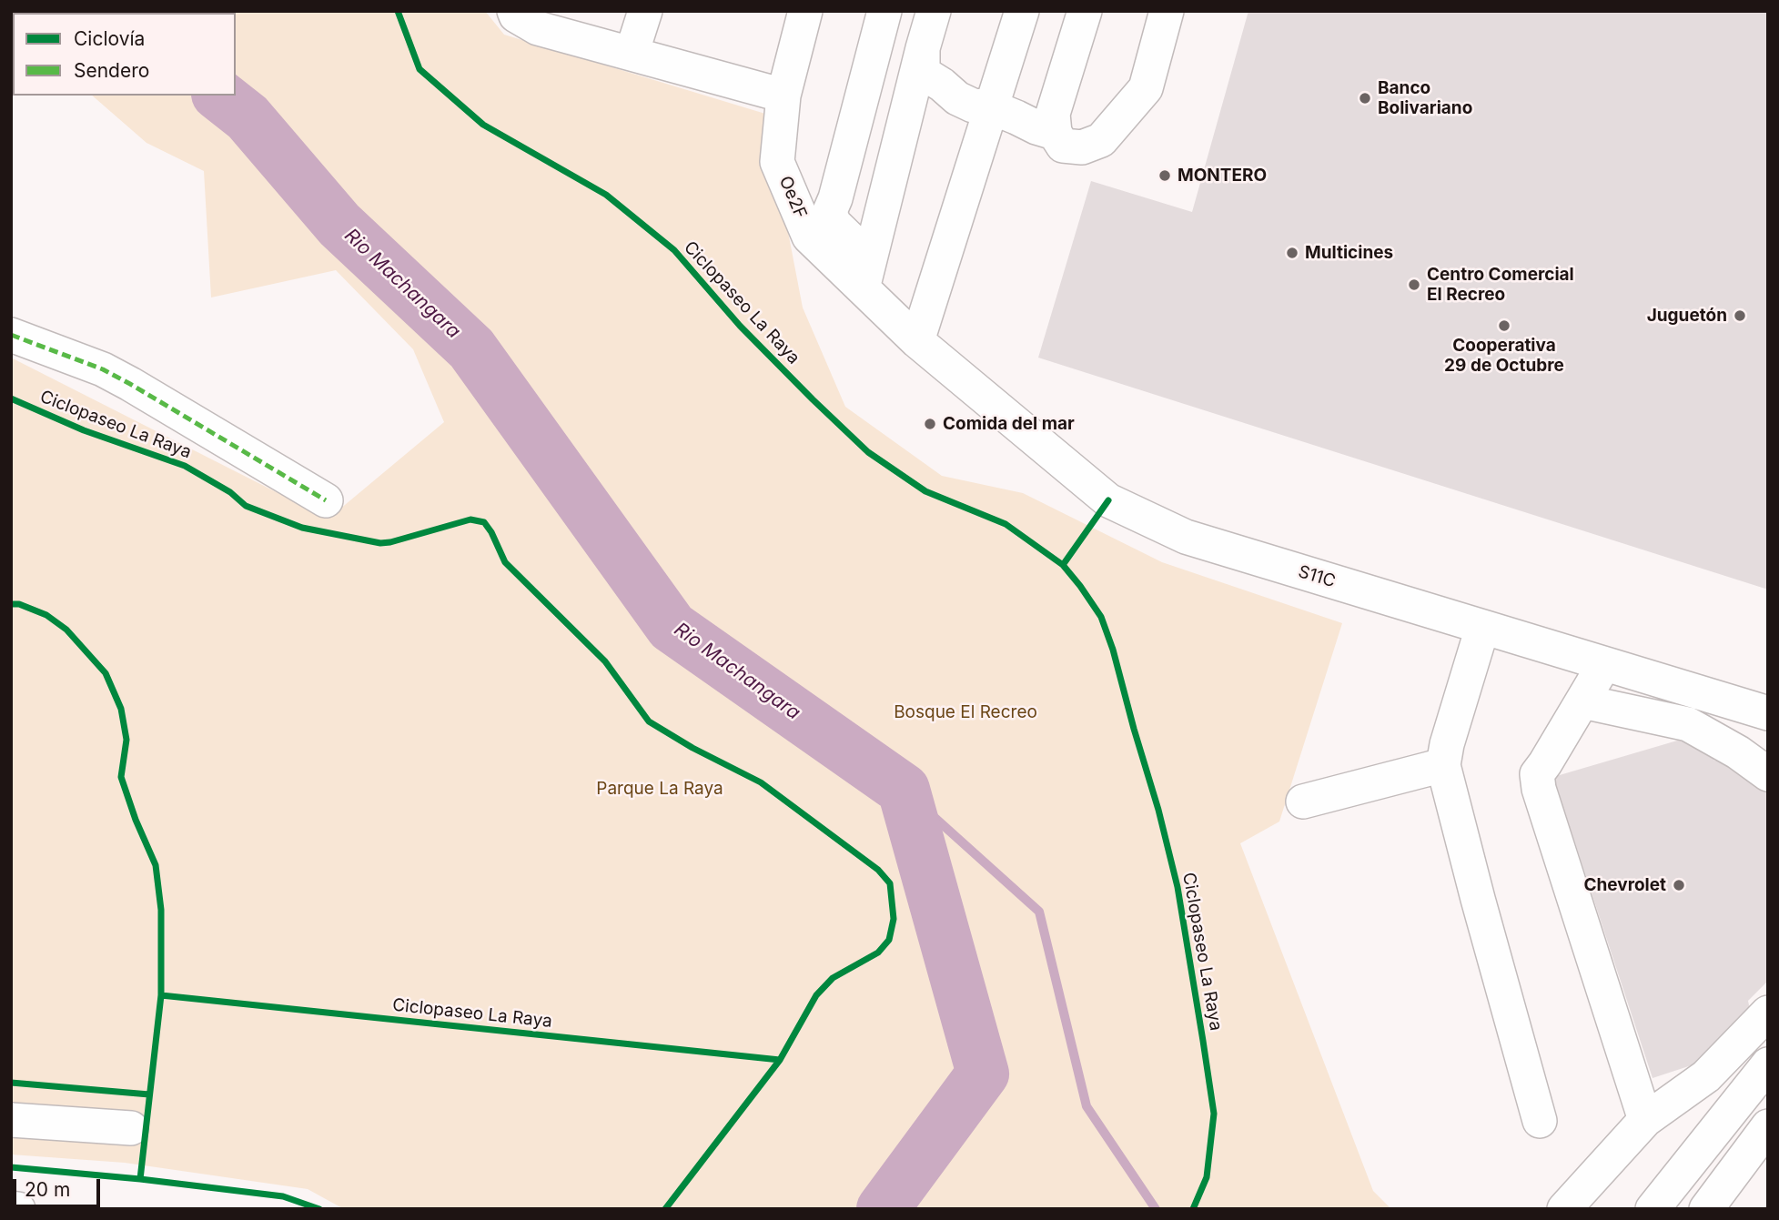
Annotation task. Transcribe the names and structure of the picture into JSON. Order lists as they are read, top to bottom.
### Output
{
  "streets": {
    "street": ["Oe2F", "S11C"],
    "cycle path": ["Ciclopaseo La Raya"]
  },
  "crossings": [
    ["Oe2F", "S11C"]
  ],
  "water": ["Rio Machangara"],
  "parks": ["Bosque El Recreo", "Parque La Raya"],
  "places": [
    "Banco Bolivariano",
    "MONTERO",
    "Multicines",
    "Centro Comercial El Recreo",
    "Juguetón",
    "Cooperativa 29 de Octubre",
    "Comida del mar",
    "Chevrolet"
  ],
  "legend": ["Ciclovía", "Sendero"],
  "scale_bar": "20 m"
}
